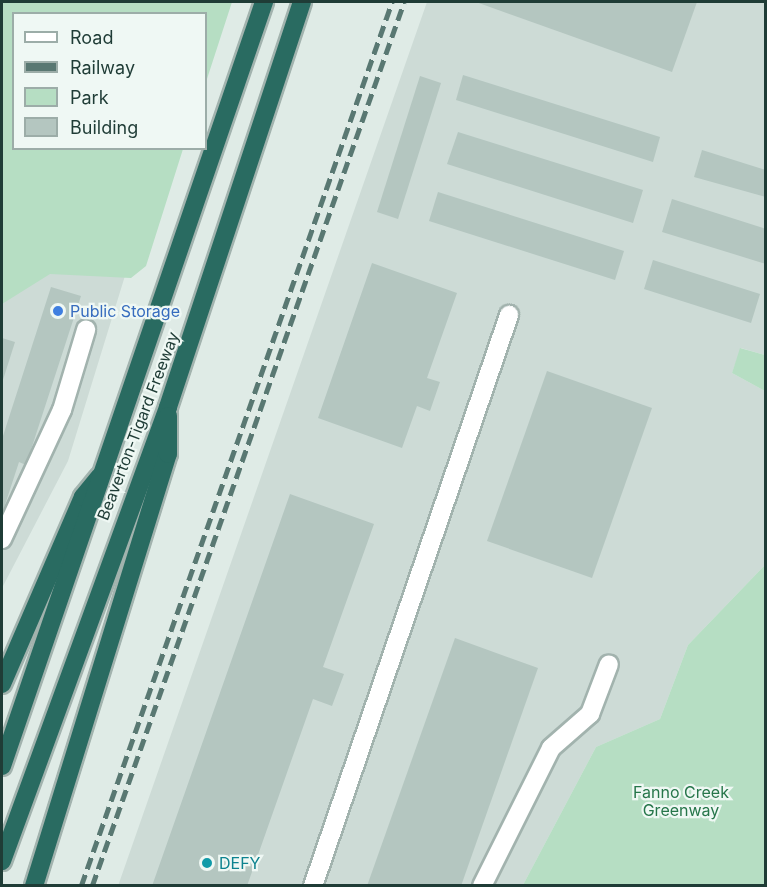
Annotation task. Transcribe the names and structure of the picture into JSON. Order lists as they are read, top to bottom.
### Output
{
  "streets": {
    "highway": ["Beaverton-Tigard Freeway"]
  },
  "parks": ["Fanno Creek Greenway"],
  "places": ["Public Storage", "DEFY"],
  "legend": [
    "Road",
    "Railway",
    "Park",
    "Building"
  ]
}
